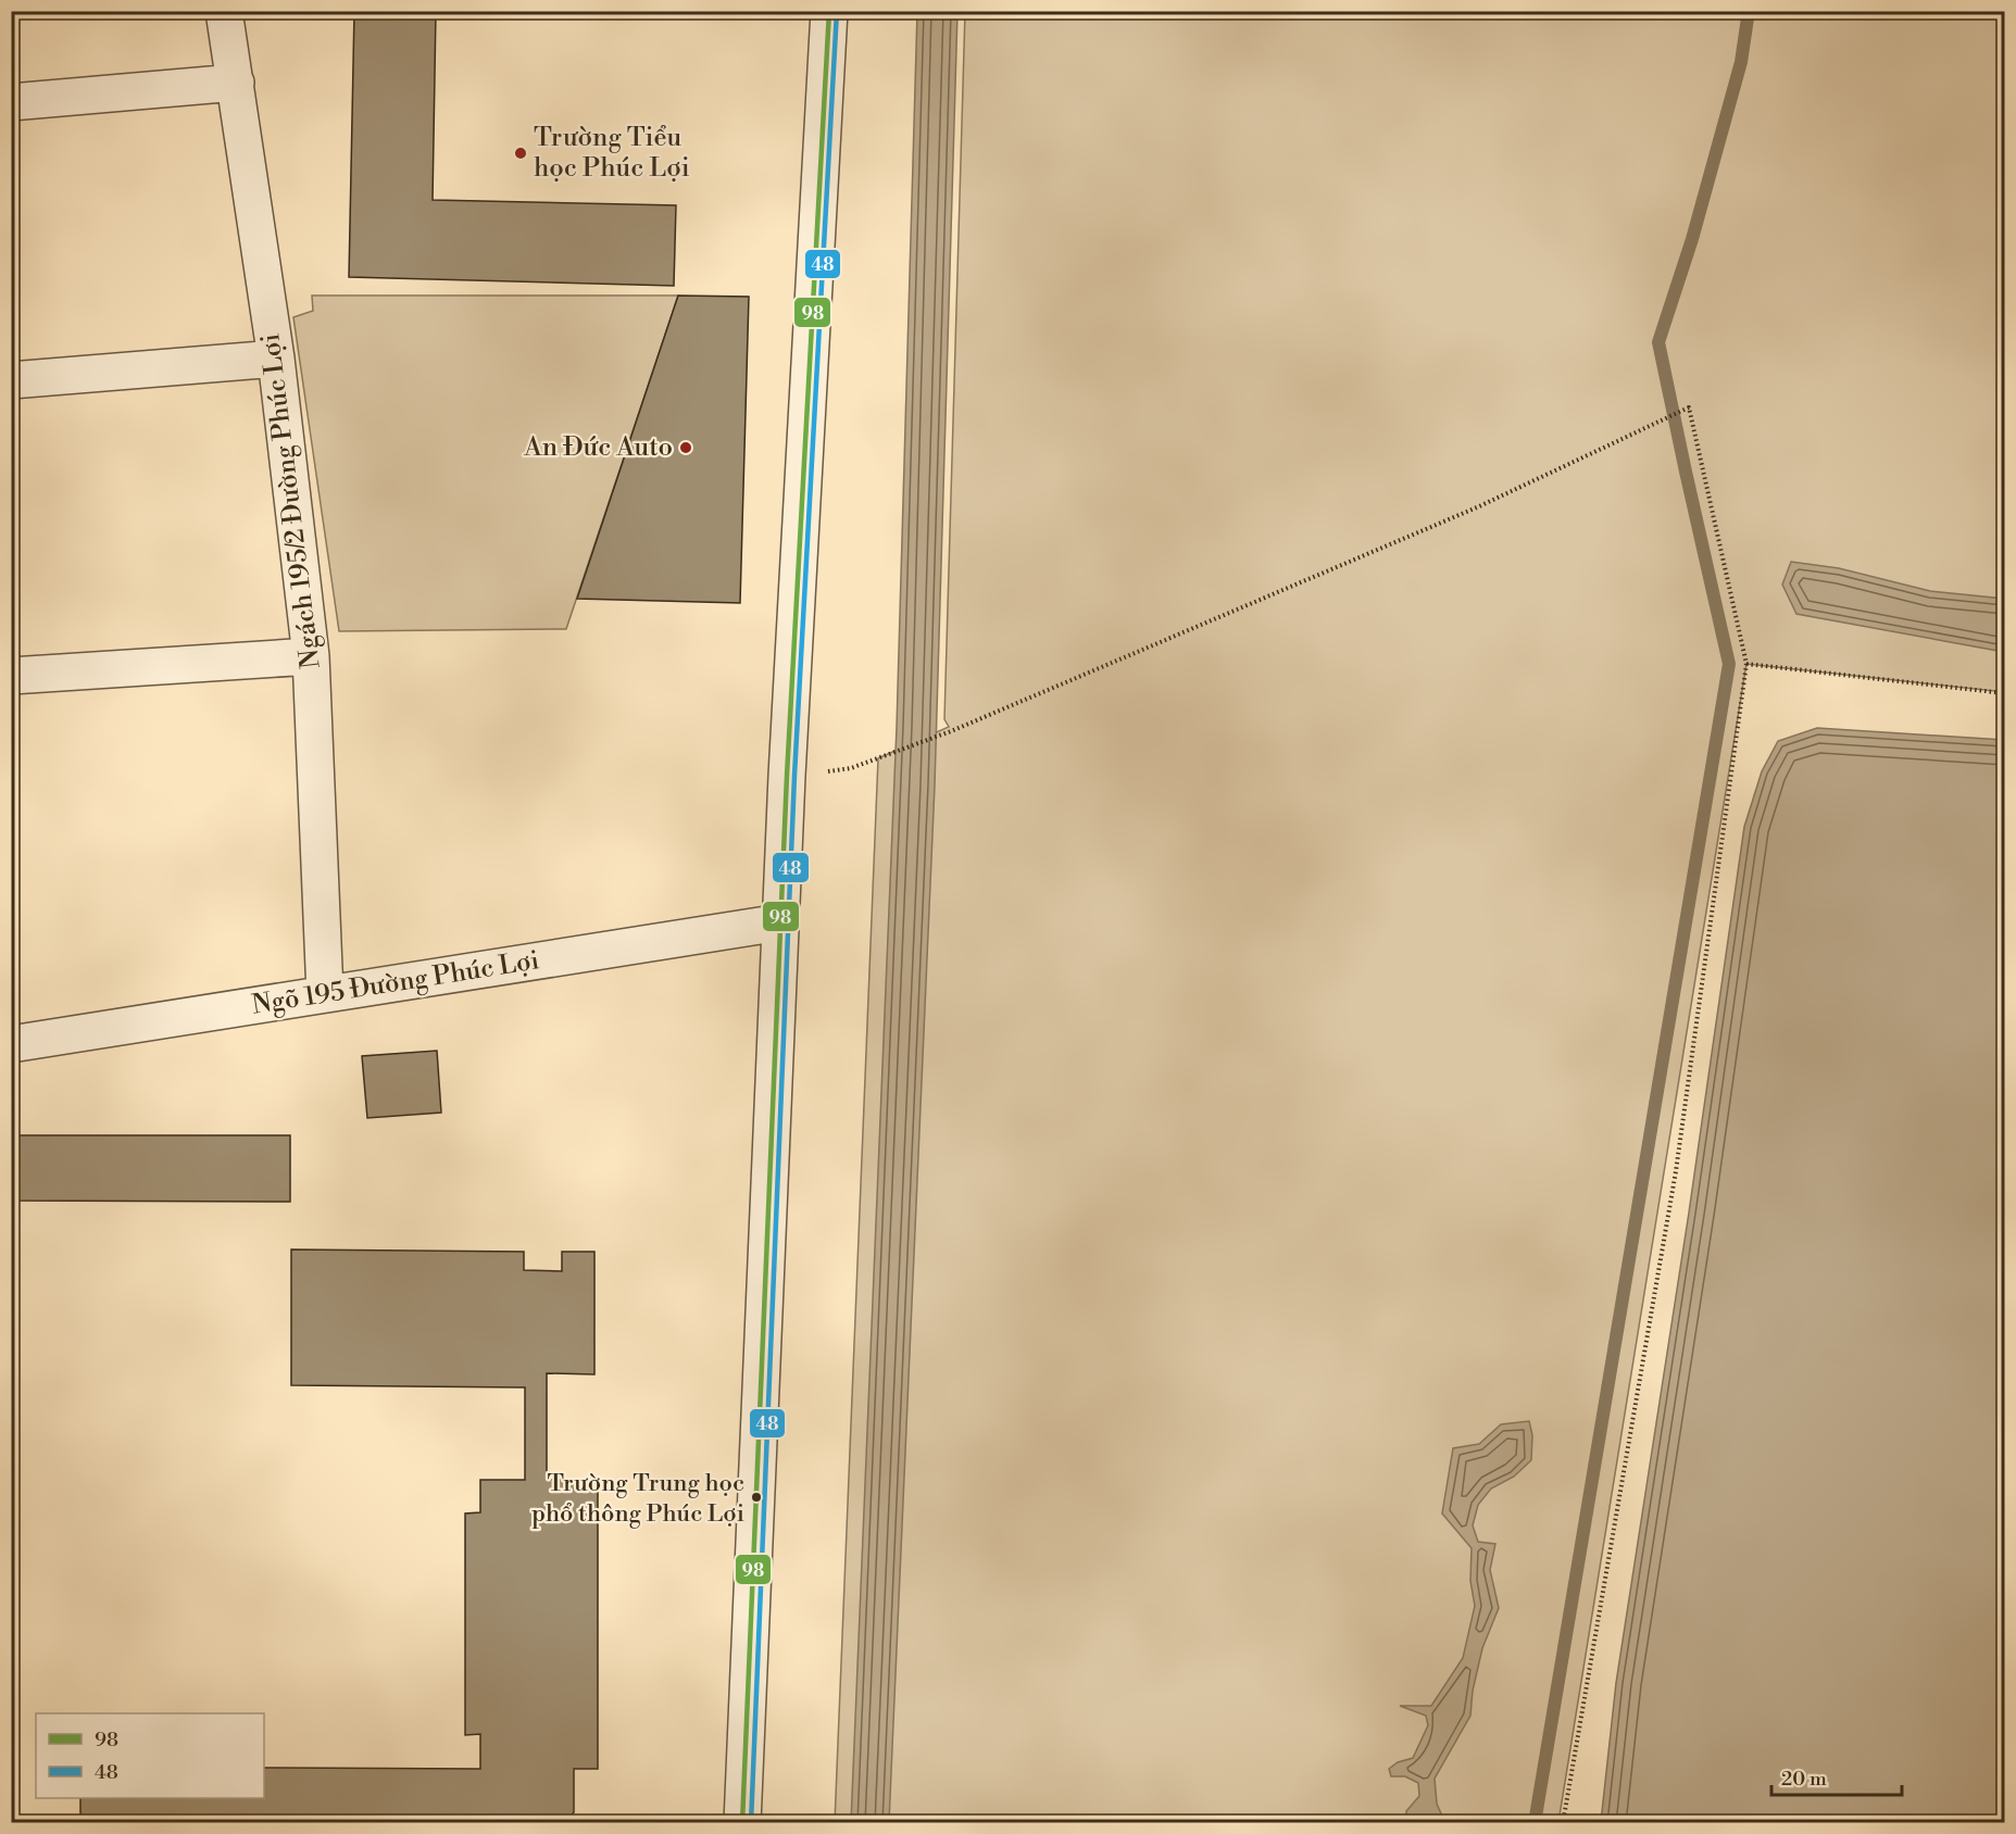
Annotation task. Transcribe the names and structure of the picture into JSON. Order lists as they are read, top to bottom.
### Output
{
  "streets": {
    "street": ["Ngách 195/2 Đường Phúc Lợi", "Ngõ 195 Đường Phúc Lợi"]
  },
  "crossings": [
    ["Ngách 195/2 Đường Phúc Lợi", "Ngõ 195 Đường Phúc Lợi"]
  ],
  "places": ["Trường Tiểu học Phúc Lợi", "An Đức Auto", "Trường Trung học phổ thông Phúc Lợi"],
  "lines": ["transit line 98", "transit line 48"],
  "legend": ["98", "48"],
  "scale_bar": "20 m"
}
